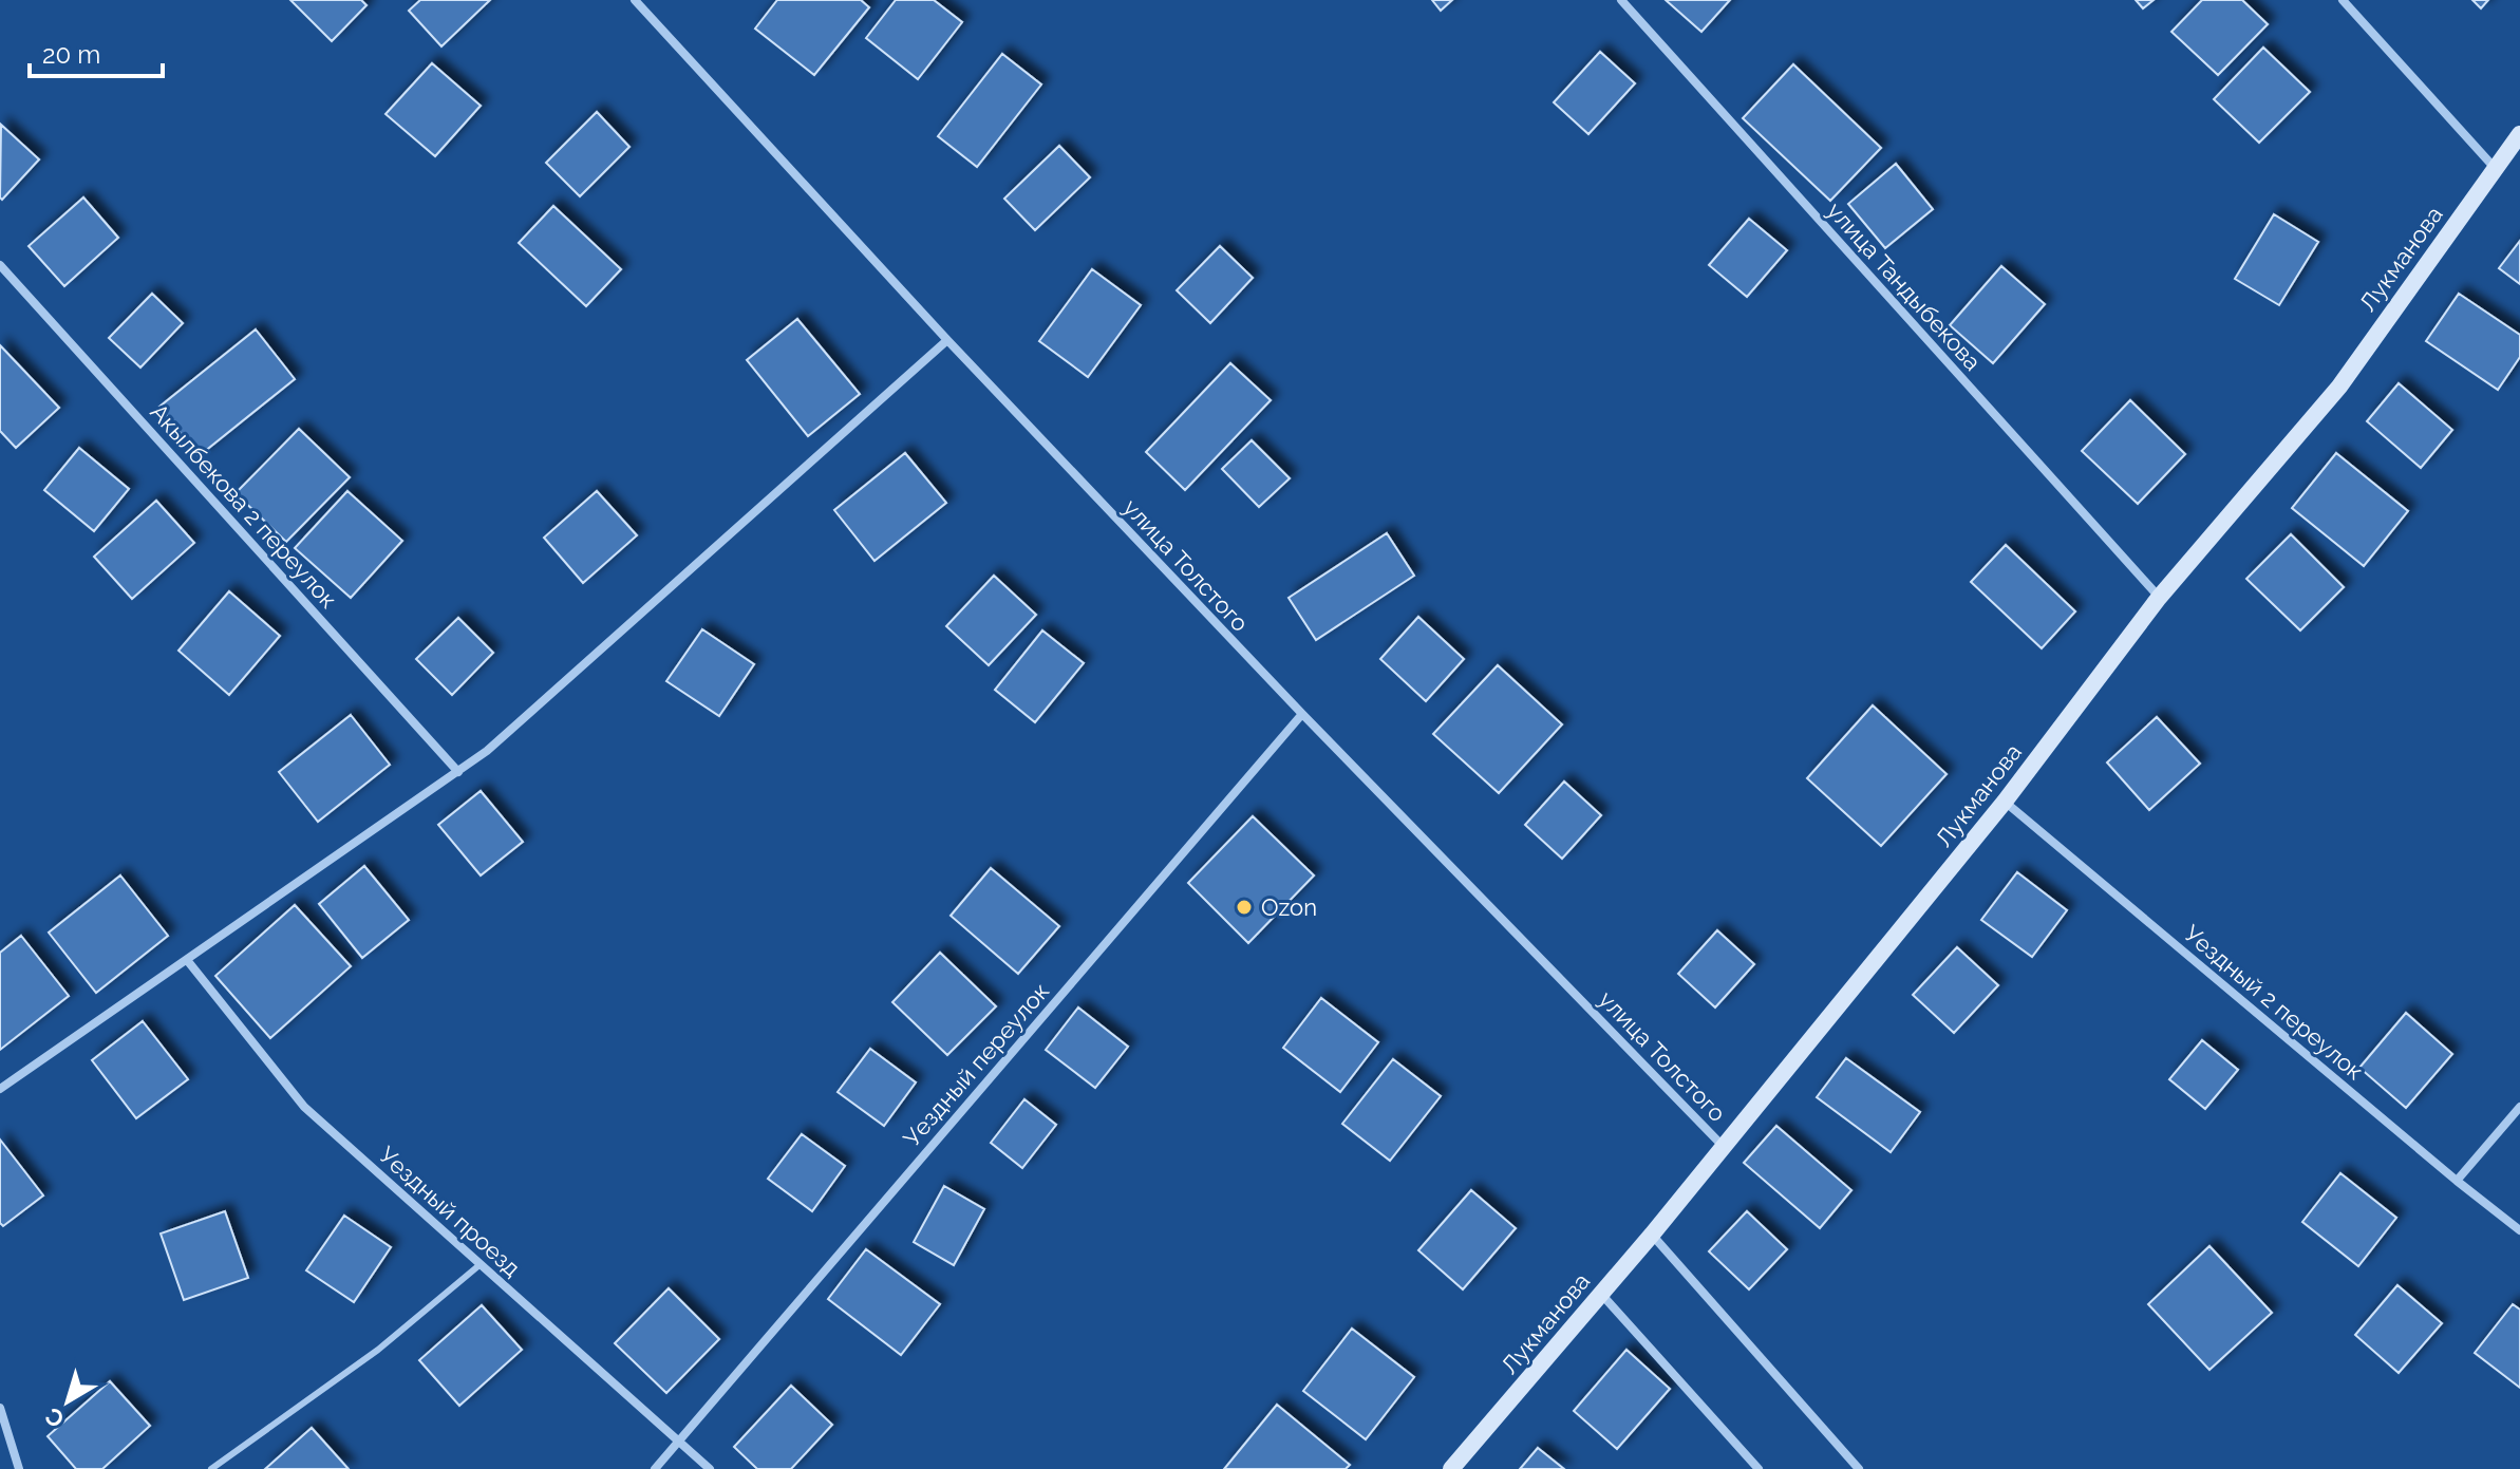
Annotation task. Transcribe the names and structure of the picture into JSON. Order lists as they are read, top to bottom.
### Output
{
  "streets": {
    "street": [
      "Лукманова",
      "улица Тандыбекова",
      "Акылбекова 2 переулок",
      "улица Толстого",
      "Уездный 2 переулок",
      "Уездный переулок",
      "Уездный проезд"
    ]
  },
  "crossings": [
    ["Лукманова", "улица Тандыбекова"],
    ["Лукманова", "улица Толстого"],
    ["Лукманова", "Уездный 2 переулок"],
    ["улица Толстого", "Уездный переулок"],
    ["Уездный переулок", "Уездный проезд"]
  ],
  "places": ["Ozon"],
  "scale_bar": "20 m",
  "north": "bottom left"
}
